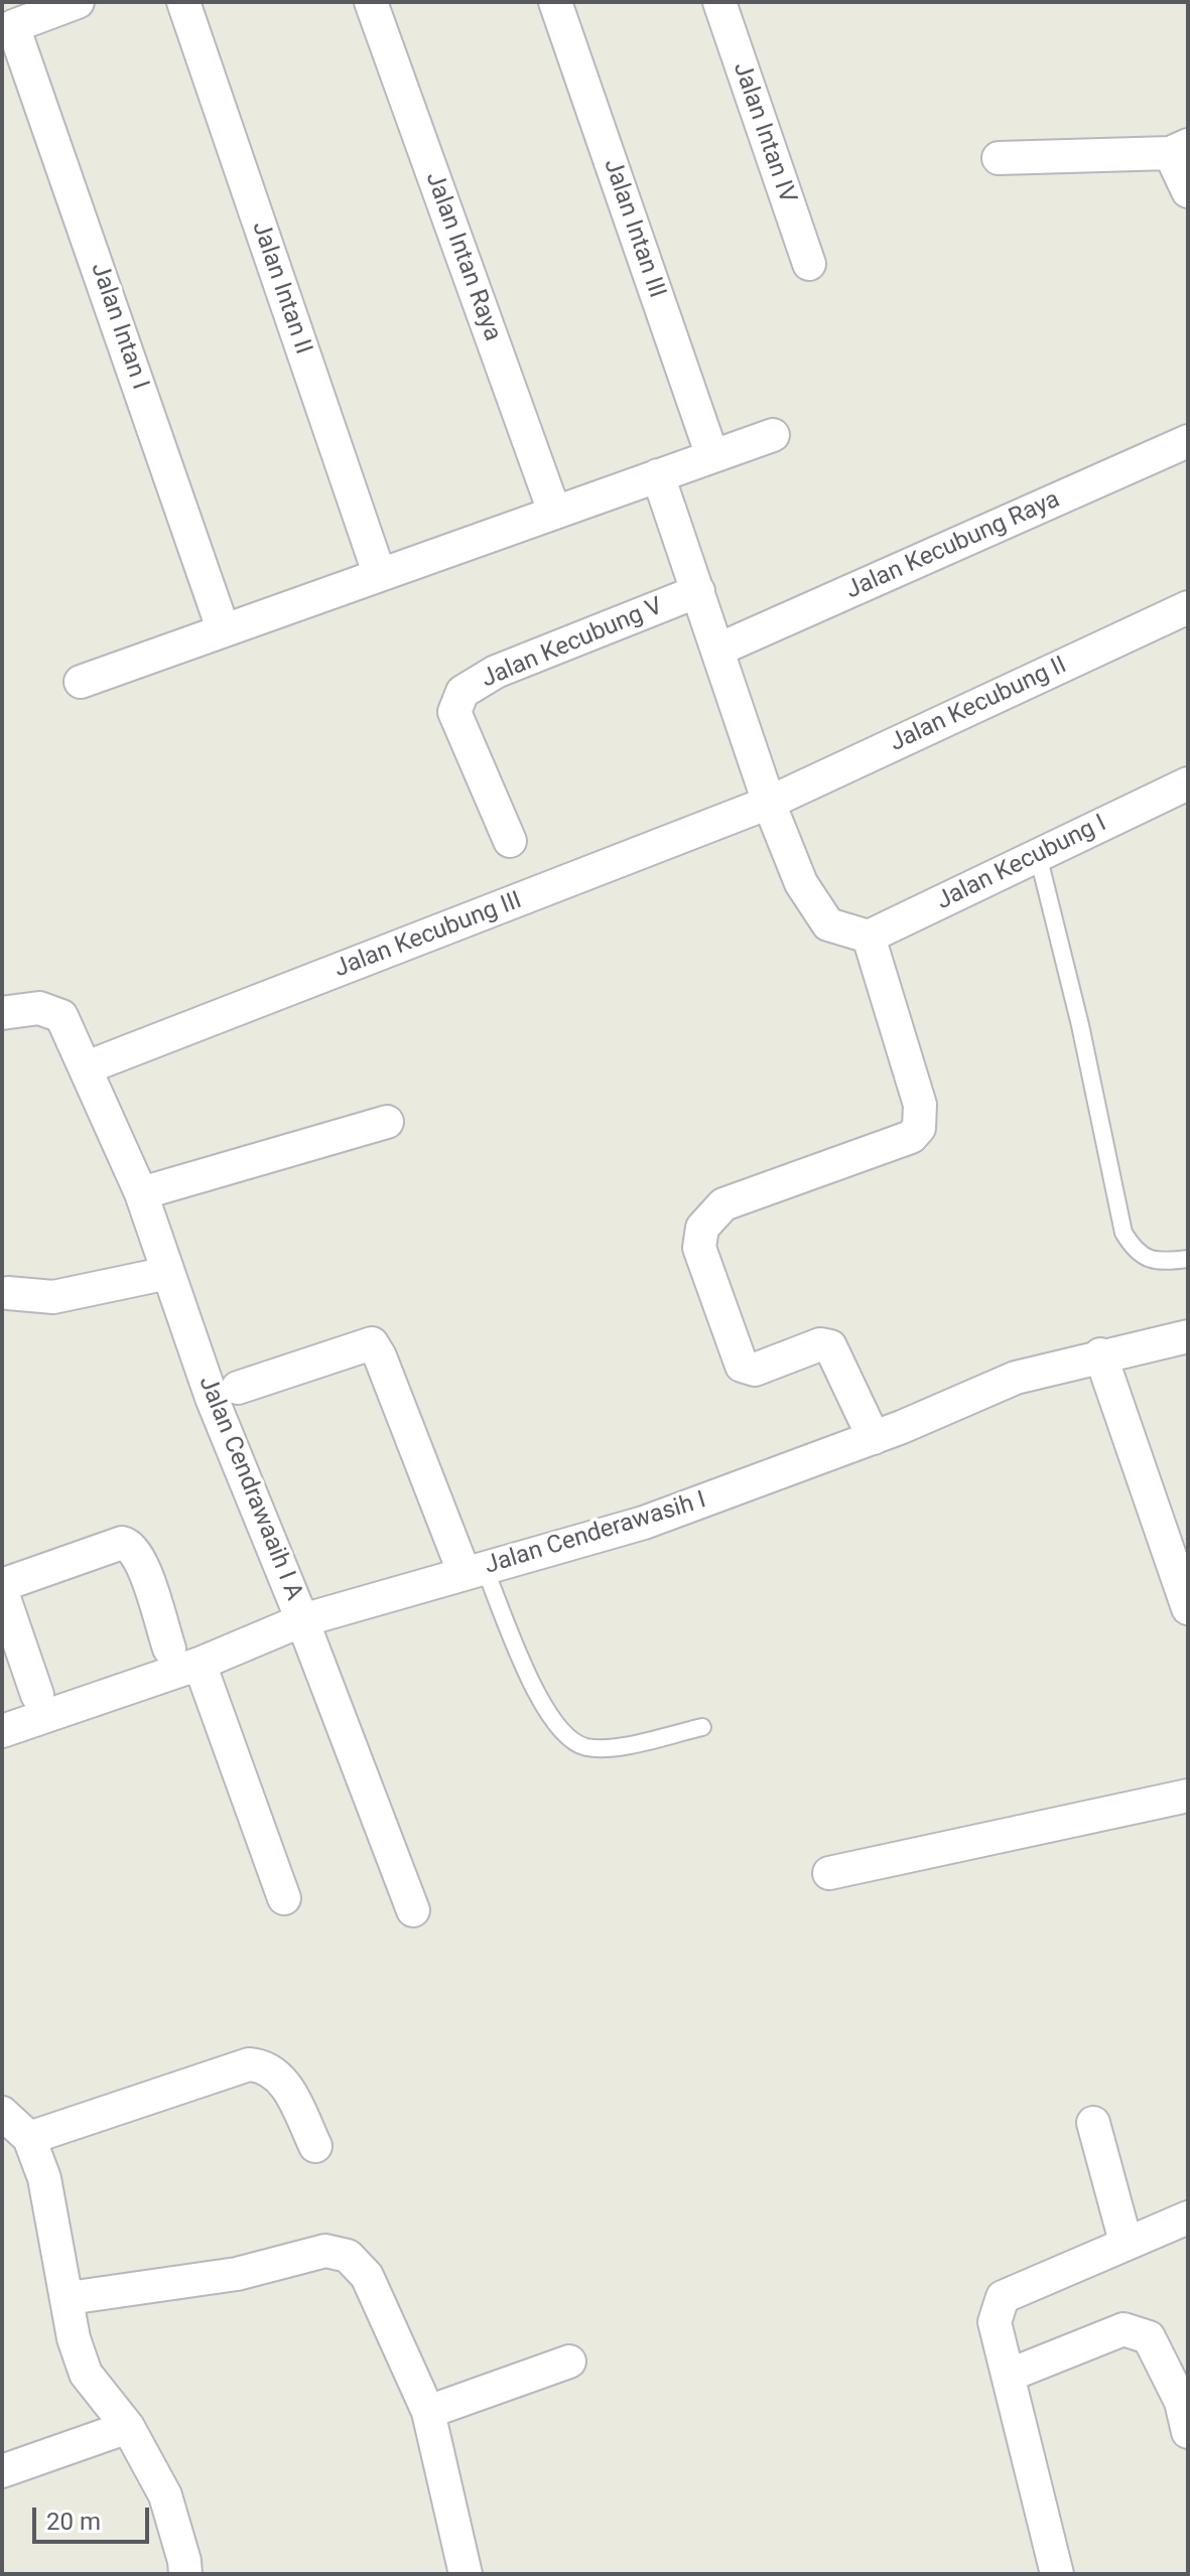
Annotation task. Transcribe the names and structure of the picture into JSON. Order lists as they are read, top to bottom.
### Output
{
  "streets": {
    "street": [
      "Jalan Intan IV",
      "Jalan Intan III",
      "Jalan Intan Raya",
      "Jalan Intan II",
      "Jalan Intan I",
      "Jalan Kecubung Raya",
      "Jalan Kecubung V",
      "Jalan Kecubung II",
      "Jalan Kecubung I",
      "Jalan Kecubung III",
      "Jalan Cendrawaaih I A",
      "Jalan Cenderawasih I"
    ]
  },
  "crossings": [
    ["Jalan Kecubung II", "Jalan Kecubung III"],
    ["Jalan Kecubung III", "Jalan Cendrawaaih I A"],
    ["Jalan Cendrawaaih I A", "Jalan Cenderawasih I"]
  ],
  "scale_bar": "20 m"
}
